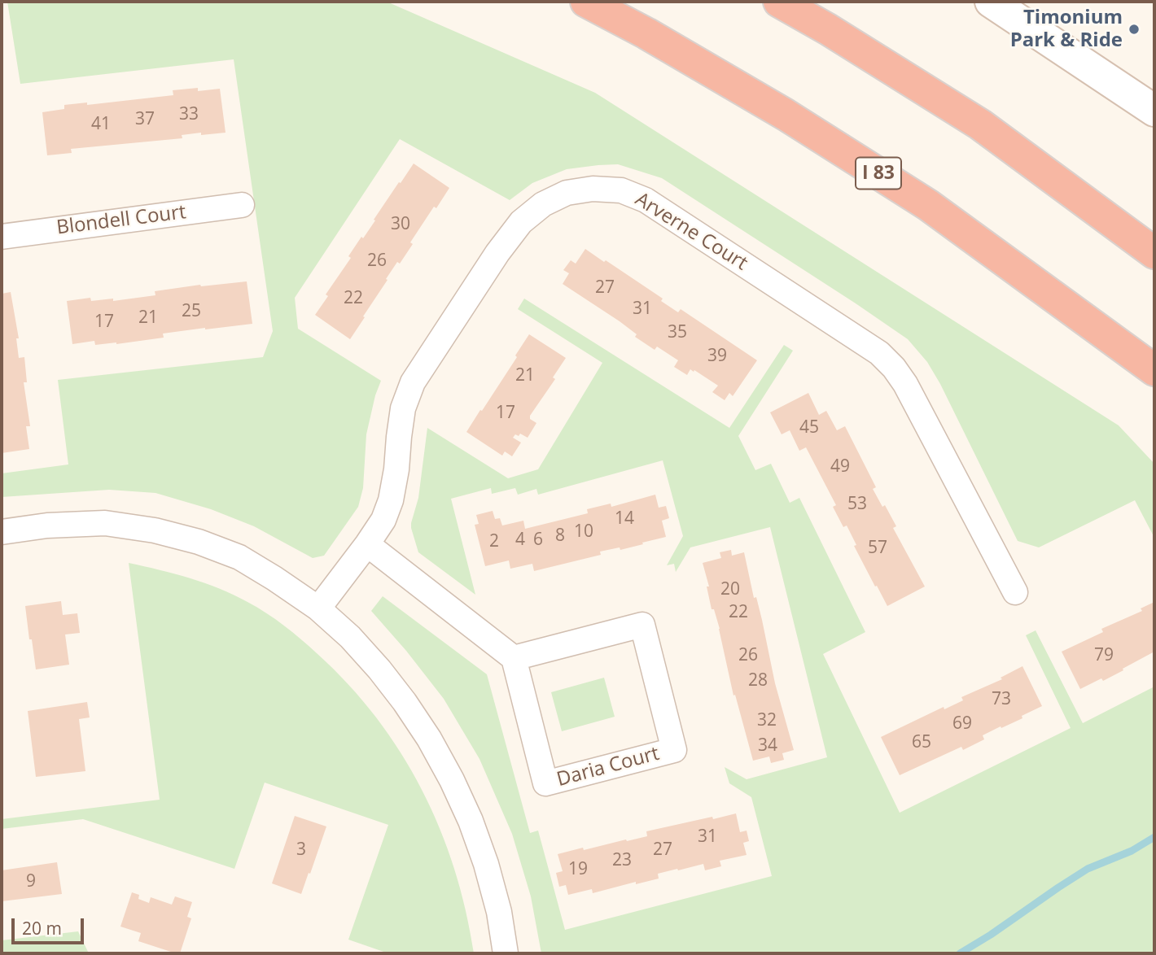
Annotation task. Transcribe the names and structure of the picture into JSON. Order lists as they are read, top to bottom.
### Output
{
  "streets": {
    "highway": ["I 83"],
    "street": ["Blondell Court", "Arverne Court", "Daria Court"]
  },
  "places": ["Timonium Park & Ride"],
  "house_numbers": [
    "33",
    "37",
    "41",
    "30",
    "26",
    "27",
    "22",
    "31",
    "25",
    "21",
    "17",
    "35",
    "39",
    "21",
    "17",
    "45",
    "49",
    "53",
    "14",
    "10",
    "8",
    "4",
    "6",
    "2",
    "57",
    "20",
    "22",
    "26",
    "79",
    "28",
    "73",
    "32",
    "69",
    "65",
    "34",
    "31",
    "3",
    "27",
    "23",
    "19",
    "9"
  ],
  "scale_bar": "20 m"
}
